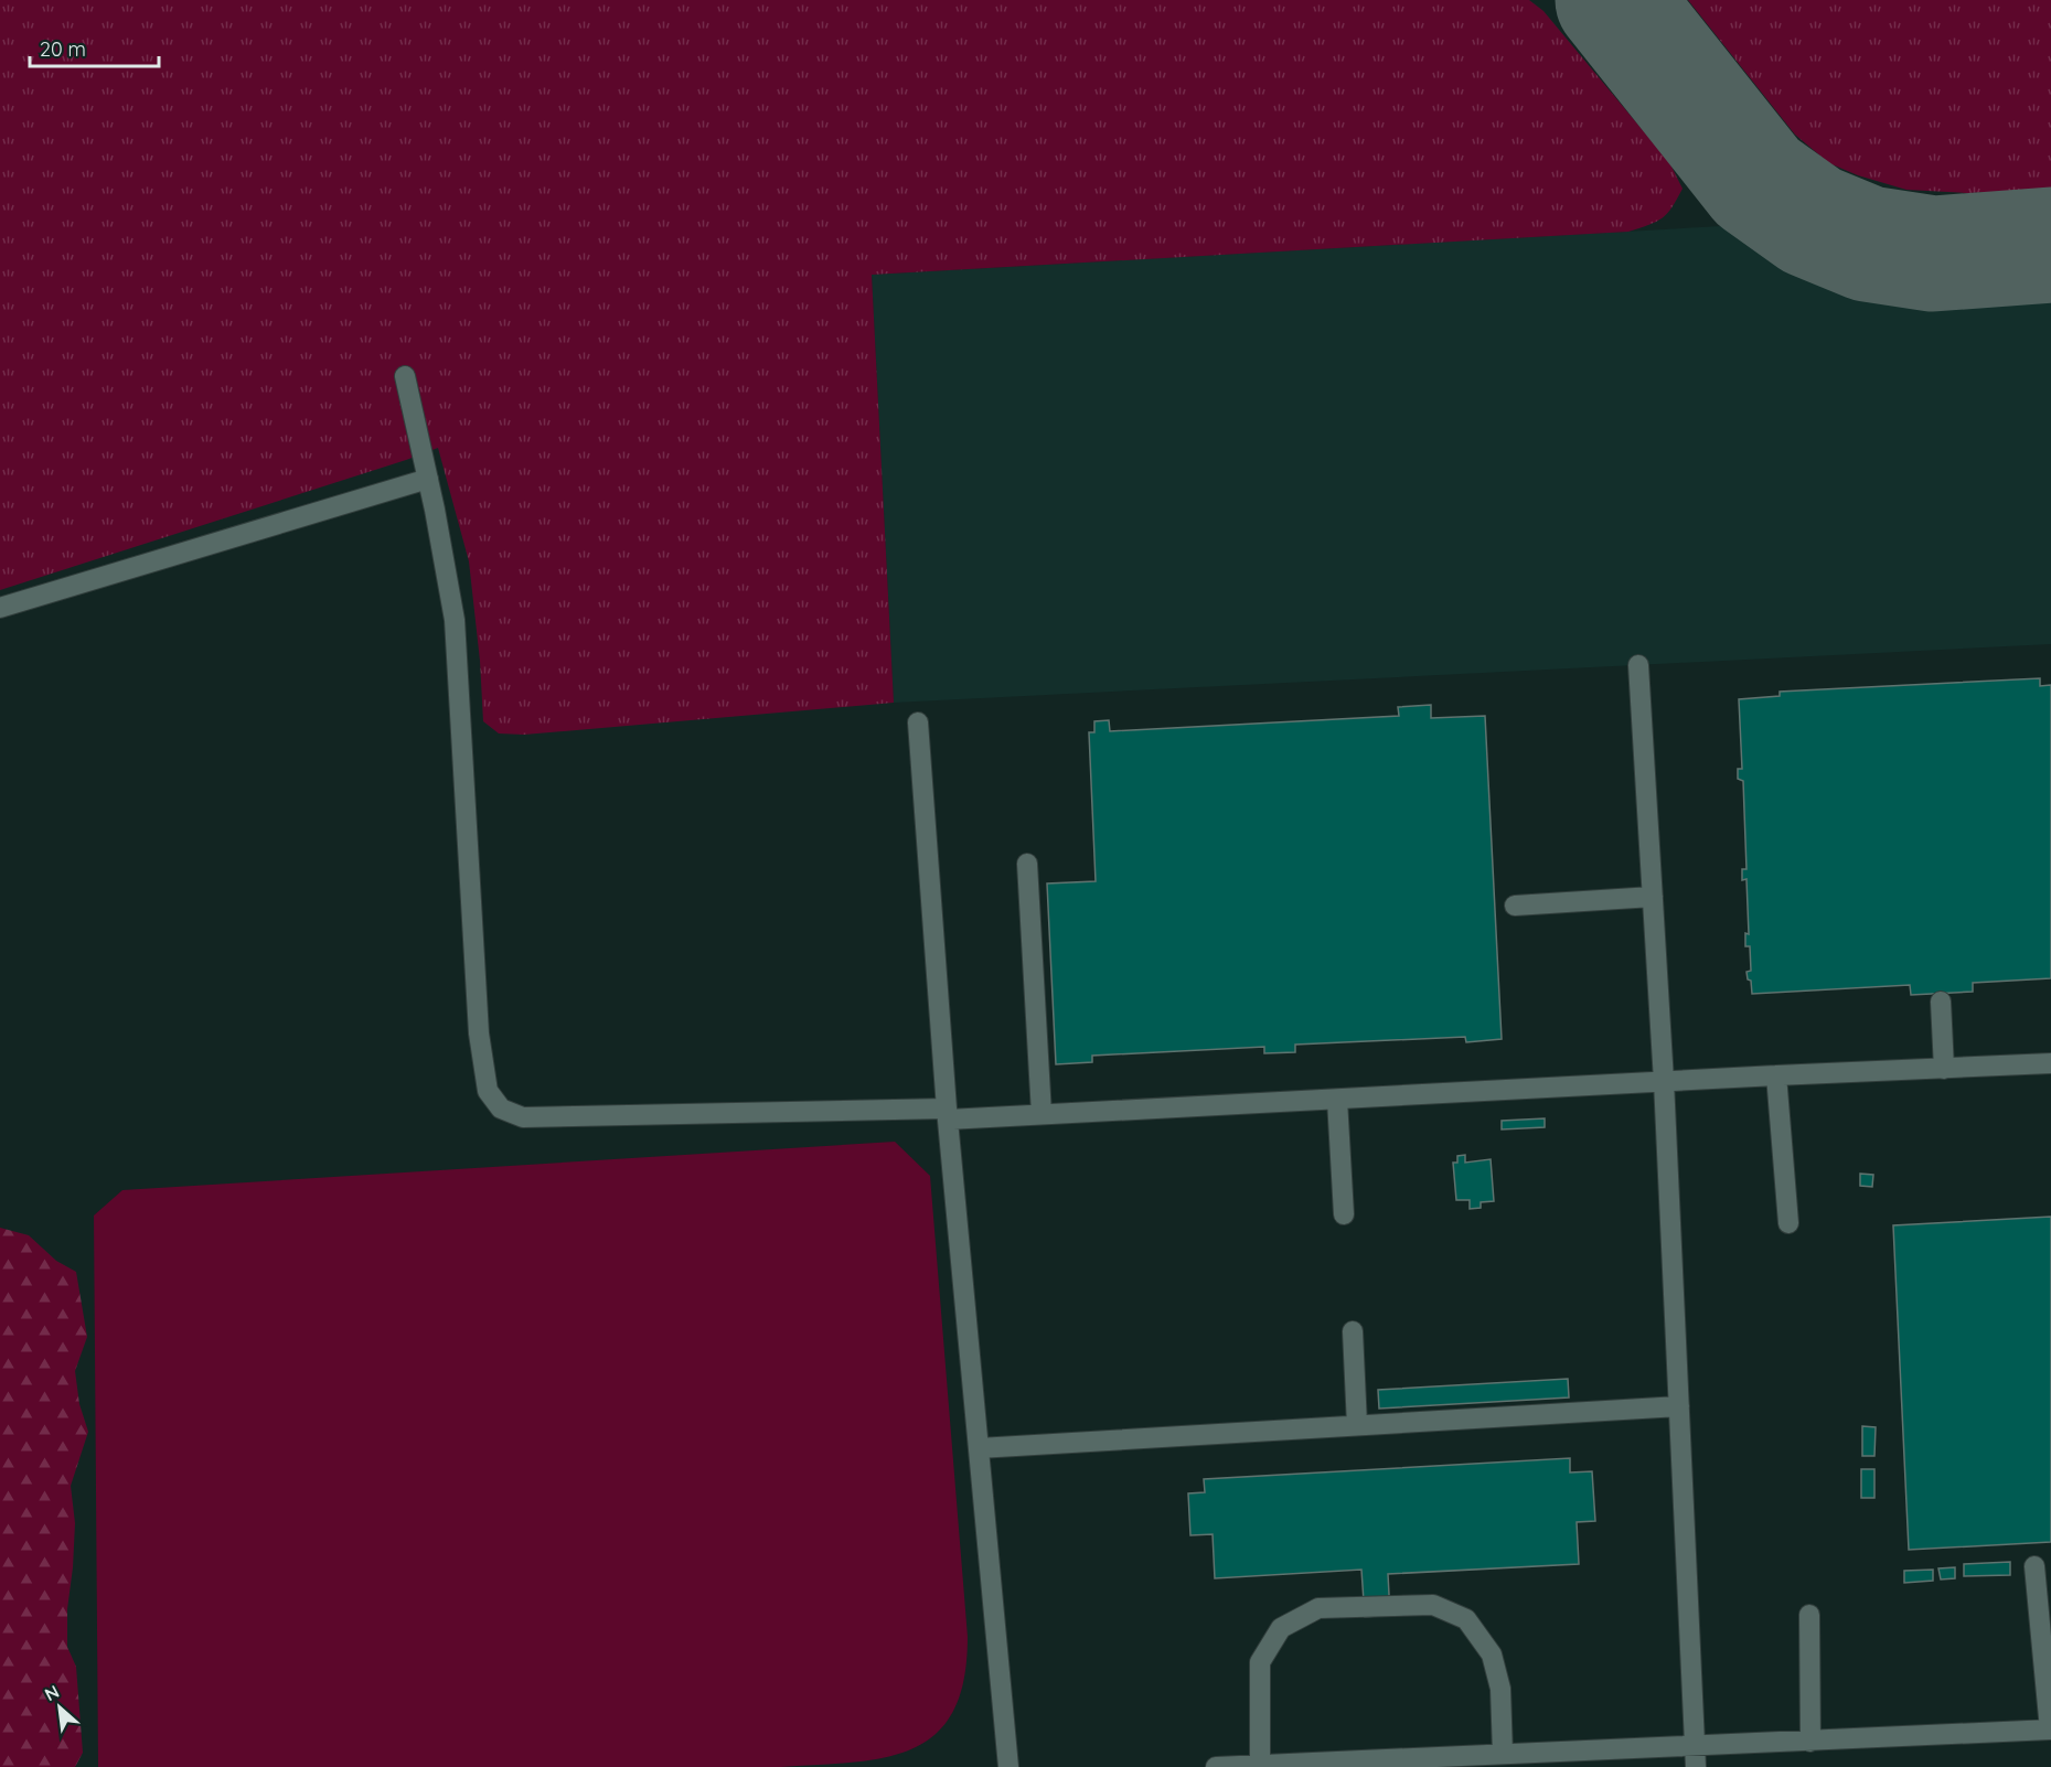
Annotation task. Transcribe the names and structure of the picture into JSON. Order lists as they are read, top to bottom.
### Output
{
  "scale_bar": "20 m",
  "north": "top left"
}
